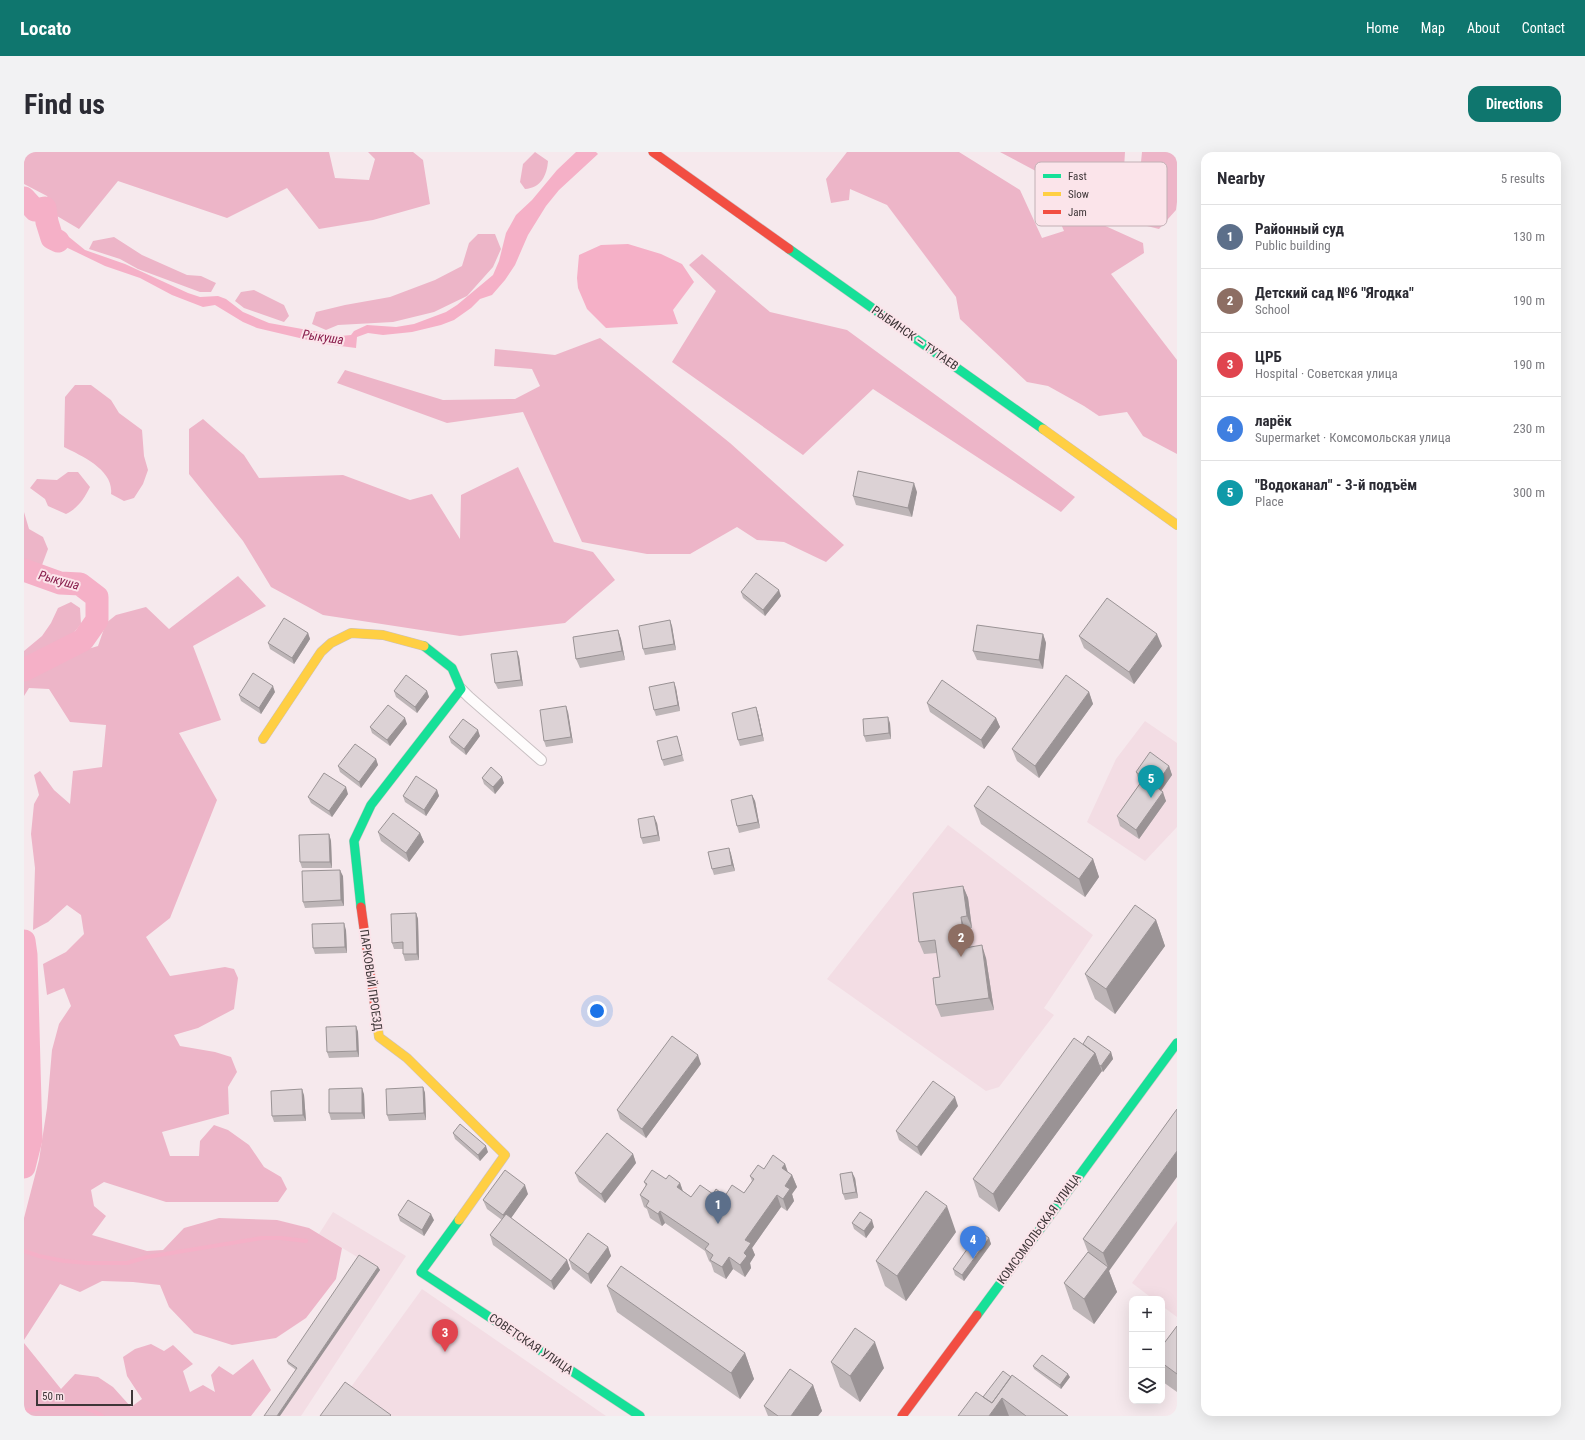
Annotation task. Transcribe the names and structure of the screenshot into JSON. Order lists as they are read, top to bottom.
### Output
{
  "streets": {
    "street": [
      "РЫБИНСК — ТУТАЕВ",
      "ПАРКОВЫЙ ПРОЕЗД",
      "КОМСОМОЛЬСКАЯ УЛИЦА",
      "СОВЕТСКАЯ УЛИЦА"
    ]
  },
  "crossings": [
    ["ПАРКОВЫЙ ПРОЕЗД", "СОВЕТСКАЯ УЛИЦА"]
  ],
  "water": ["Рыкуша"],
  "legend": ["Fast", "Slow", "Jam"],
  "scale_bar": "50 m",
  "page": {
    "header": "Locato",
    "nav": [
      "Home",
      "Map",
      "About",
      "Contact"
    ],
    "buttons": "Directions",
    "title": "Find us",
    "heading": ["Nearby", "5 results"],
    "list": [
      {
        "mark": "1",
        "name": "Районный суд",
        "note": "Public building",
        "value": "130 m"
      },
      {
        "mark": "2",
        "name": "Детский сад №6 \"Ягодка\"",
        "note": "School",
        "value": "190 m"
      },
      {
        "mark": "3",
        "name": "ЦРБ",
        "note": "Hospital · Советская улица",
        "value": "190 m"
      },
      {
        "mark": "4",
        "name": "ларёк",
        "note": "Supermarket · Комсомольская улица",
        "value": "230 m"
      },
      {
        "mark": "5",
        "name": "\"Водоканал\" - 3-й подъём",
        "note": "Place",
        "value": "300 m"
      }
    ],
    "pins": [
      "5",
      "2",
      "1",
      "4",
      "3"
    ],
    "map_buttons": ["+", "−"],
    "scale": "50 m"
  }
}
